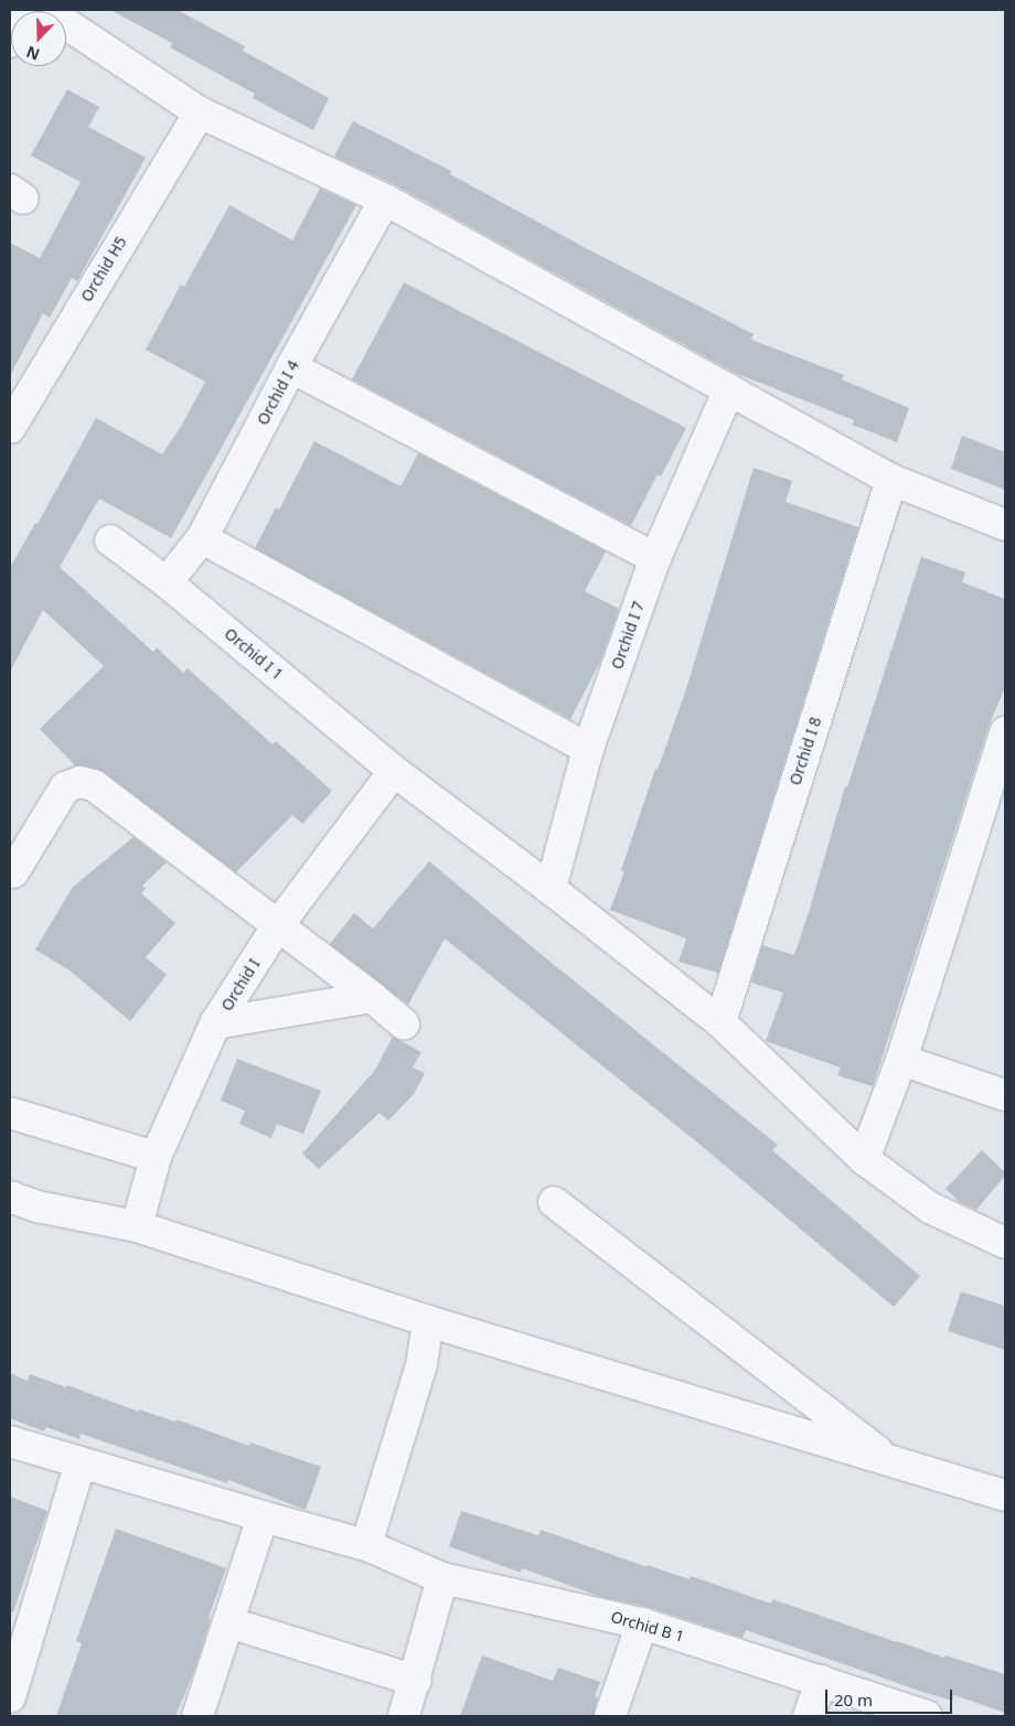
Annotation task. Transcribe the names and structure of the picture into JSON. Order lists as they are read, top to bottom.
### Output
{
  "streets": {
    "street": [
      "Orchid H5",
      "Orchid I 4",
      "Orchid I 7",
      "Orchid I 1",
      "Orchid I 8",
      "Orchid I",
      "Orchid B 1"
    ]
  },
  "crossings": [
    ["Orchid I 4", "Orchid I 1"],
    ["Orchid I 7", "Orchid I 1"],
    ["Orchid I 1", "Orchid I 8"],
    ["Orchid I 1", "Orchid I"]
  ],
  "scale_bar": "20 m",
  "north": "bottom"
}
